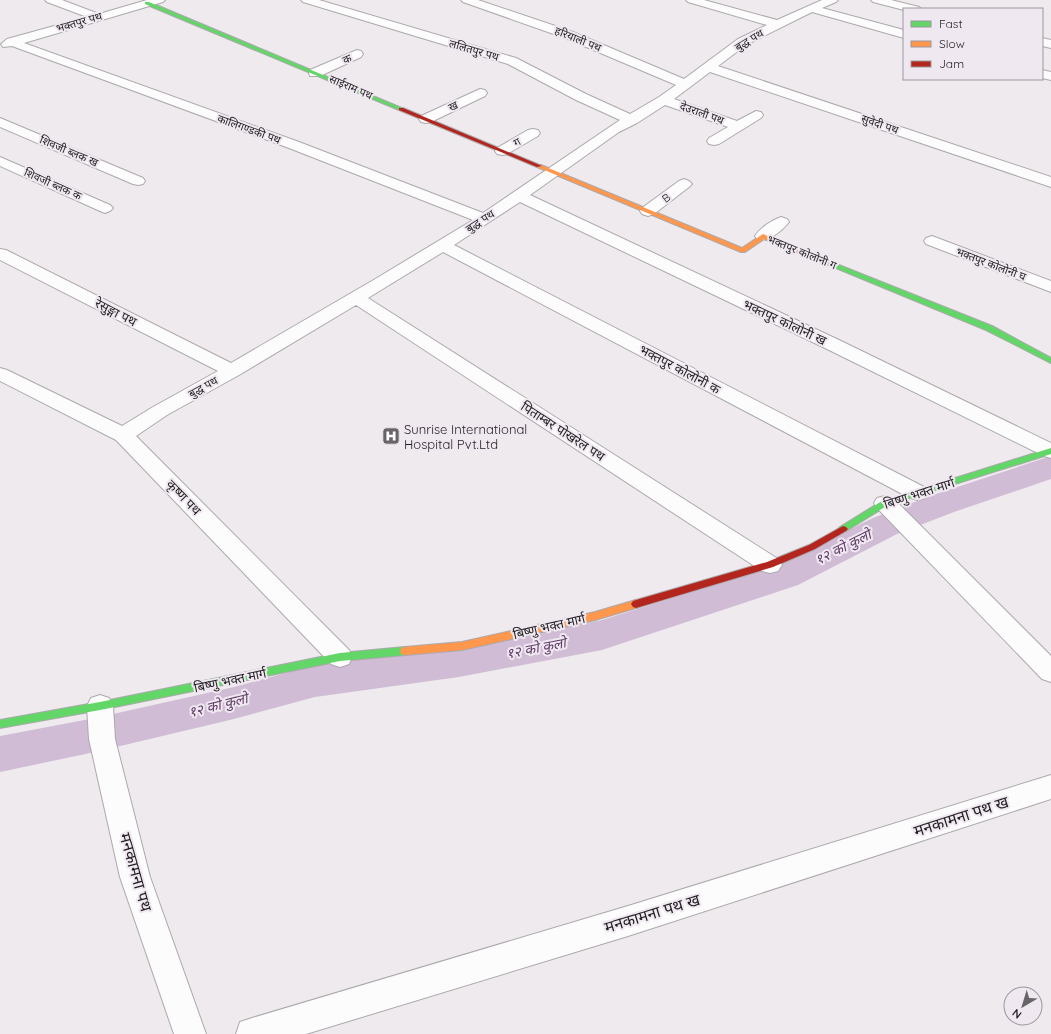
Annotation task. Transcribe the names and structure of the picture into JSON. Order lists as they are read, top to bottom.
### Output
{
  "streets": {
    "street": [
      "भक्तपुर पथ",
      "हरियाली पथ",
      "बुद्ध पथ",
      "ललितपुर पथ",
      "क",
      "साईराम पथ",
      "ख",
      "देउराली पथ",
      "सुवेदी पथ",
      "कालिगण्डकी पथ",
      "ग",
      "शिवजी ब्लक ख",
      "शिवजी ब्लक क",
      "B",
      "भक्तपुर कोलोनी ग",
      "भक्तपुर कोलोनी घ",
      "रेसुङ्गा पथ",
      "भक्तपुर कोलोनी ख",
      "भक्तपुर कोलोनी क",
      "पिताम्बर पोखरेल पथ",
      "बिष्णु भक्त मार्ग",
      "कृष्ण पथ",
      "मनकामना पथ ख",
      "मनकामना पथ"
    ]
  },
  "crossings": [
    ["भक्तपुर पथ", "साईराम पथ"],
    ["भक्तपुर पथ", "कालिगण्डकी पथ"],
    ["हरियाली पथ", "बुद्ध पथ"],
    ["बुद्ध पथ", "ललितपुर पथ"],
    ["बुद्ध पथ", "साईराम पथ"],
    ["बुद्ध पथ", "देउराली पथ"],
    ["बुद्ध पथ", "सुवेदी पथ"],
    ["बुद्ध पथ", "कालिगण्डकी पथ"],
    ["बुद्ध पथ", "भक्तपुर कोलोनी ग"],
    ["बुद्ध पथ", "रेसुङ्गा पथ"],
    ["बुद्ध पथ", "भक्तपुर कोलोनी ख"],
    ["बुद्ध पथ", "भक्तपुर कोलोनी क"],
    ["बुद्ध पथ", "पिताम्बर पोखरेल पथ"],
    ["बुद्ध पथ", "कृष्ण पथ"],
    ["क", "साईराम पथ"],
    ["साईराम पथ", "ख"],
    ["साईराम पथ", "ग"],
    ["साईराम पथ", "भक्तपुर कोलोनी ग"],
    ["B", "भक्तपुर कोलोनी ग"],
    ["भक्तपुर कोलोनी ख", "बिष्णु भक्त मार्ग"],
    ["भक्तपुर कोलोनी क", "बिष्णु भक्त मार्ग"],
    ["पिताम्बर पोखरेल पथ", "बिष्णु भक्त मार्ग"],
    ["बिष्णु भक्त मार्ग", "कृष्ण पथ"],
    ["बिष्णु भक्त मार्ग", "मनकामना पथ"]
  ],
  "water": ["१२ को कुलो"],
  "places": {
    "hospital": ["Sunrise International Hospital Pvt.Ltd"]
  },
  "legend": ["Fast", "Slow", "Jam"],
  "north": "bottom left"
}
